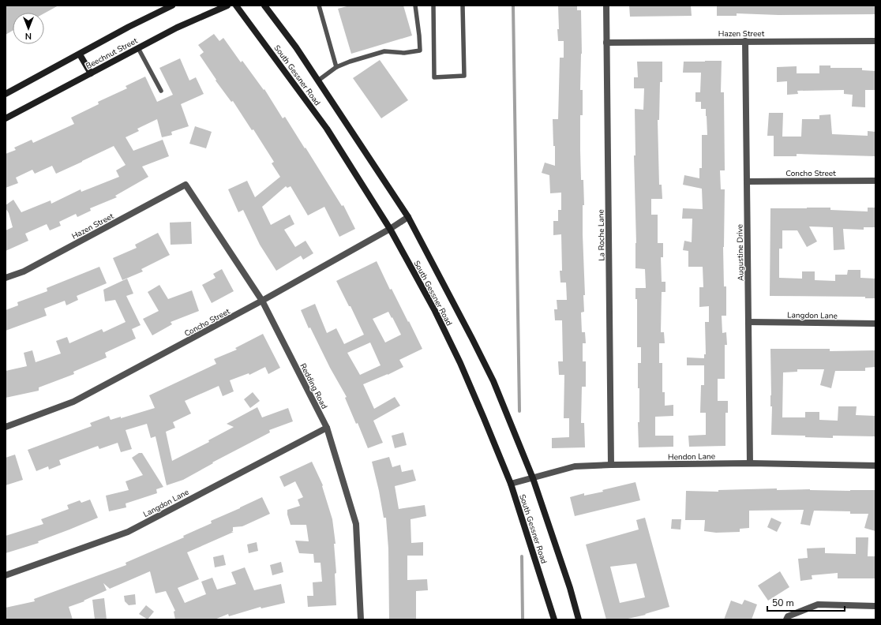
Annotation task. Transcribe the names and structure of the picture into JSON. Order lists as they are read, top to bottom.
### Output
{
  "streets": {
    "main road": ["Beechnut Street", "South Gessner Road"],
    "street": [
      "Hazen Street",
      "Concho Street",
      "La Roche Lane",
      "Augustine Drive",
      "Langdon Lane",
      "Redding Road",
      "Hendon Lane"
    ]
  },
  "crossings": [
    ["Hazen Street", "La Roche Lane"],
    ["Hazen Street", "Augustine Drive"],
    ["Hazen Street", "Redding Road"],
    ["South Gessner Road", "Concho Street"],
    ["South Gessner Road", "Hendon Lane"],
    ["Concho Street", "Augustine Drive"],
    ["Concho Street", "Redding Road"],
    ["La Roche Lane", "Hendon Lane"],
    ["Augustine Drive", "Langdon Lane"],
    ["Augustine Drive", "Hendon Lane"],
    ["Langdon Lane", "Redding Road"]
  ],
  "scale_bar": "50 m",
  "north": "bottom"
}
